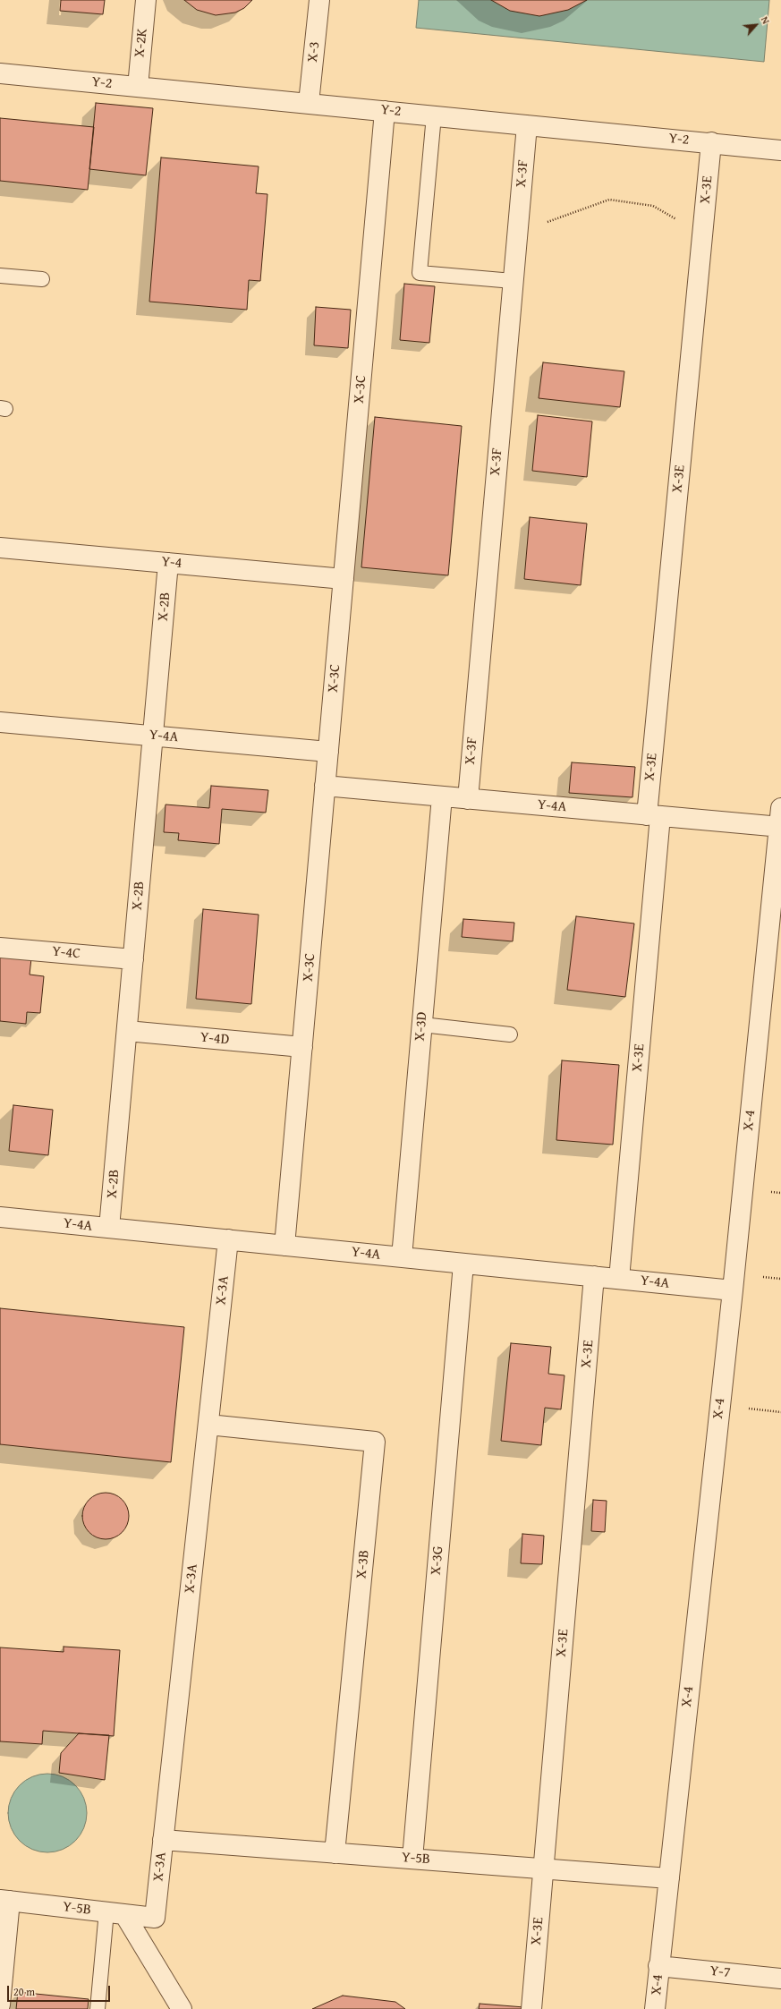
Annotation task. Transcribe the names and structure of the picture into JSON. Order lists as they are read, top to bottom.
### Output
{
  "streets": {
    "street": [
      "X-2K",
      "X-3",
      "Y-2",
      "X-3F",
      "X-3E",
      "X-3C",
      "Y-4",
      "X-2B",
      "Y-4A",
      "Y-4C",
      "X-3D",
      "Y-4D",
      "X-4",
      "X-3A",
      "X-3G",
      "X-3B",
      "Y-5B",
      "Y-7"
    ]
  },
  "crossings": [
    ["X-2K", "Y-2"],
    ["X-3", "Y-2"],
    ["Y-2", "X-3F"],
    ["Y-2", "X-3E"],
    ["Y-2", "X-3C"],
    ["X-3F", "Y-4A"],
    ["X-3E", "Y-4A"],
    ["X-3E", "Y-5B"],
    ["X-3C", "Y-4"],
    ["X-3C", "Y-4A"],
    ["X-3C", "Y-4D"],
    ["Y-4", "X-2B"],
    ["X-2B", "Y-4A"],
    ["X-2B", "Y-4C"],
    ["X-2B", "Y-4D"],
    ["Y-4A", "X-3D"],
    ["Y-4A", "X-4"],
    ["Y-4A", "X-3A"],
    ["Y-4A", "X-3G"],
    ["X-4", "Y-5B"],
    ["X-4", "Y-7"],
    ["X-3A", "X-3B"],
    ["X-3A", "Y-5B"],
    ["X-3G", "Y-5B"],
    ["X-3B", "Y-5B"]
  ],
  "scale_bar": "20 m",
  "north": "top right"
}
